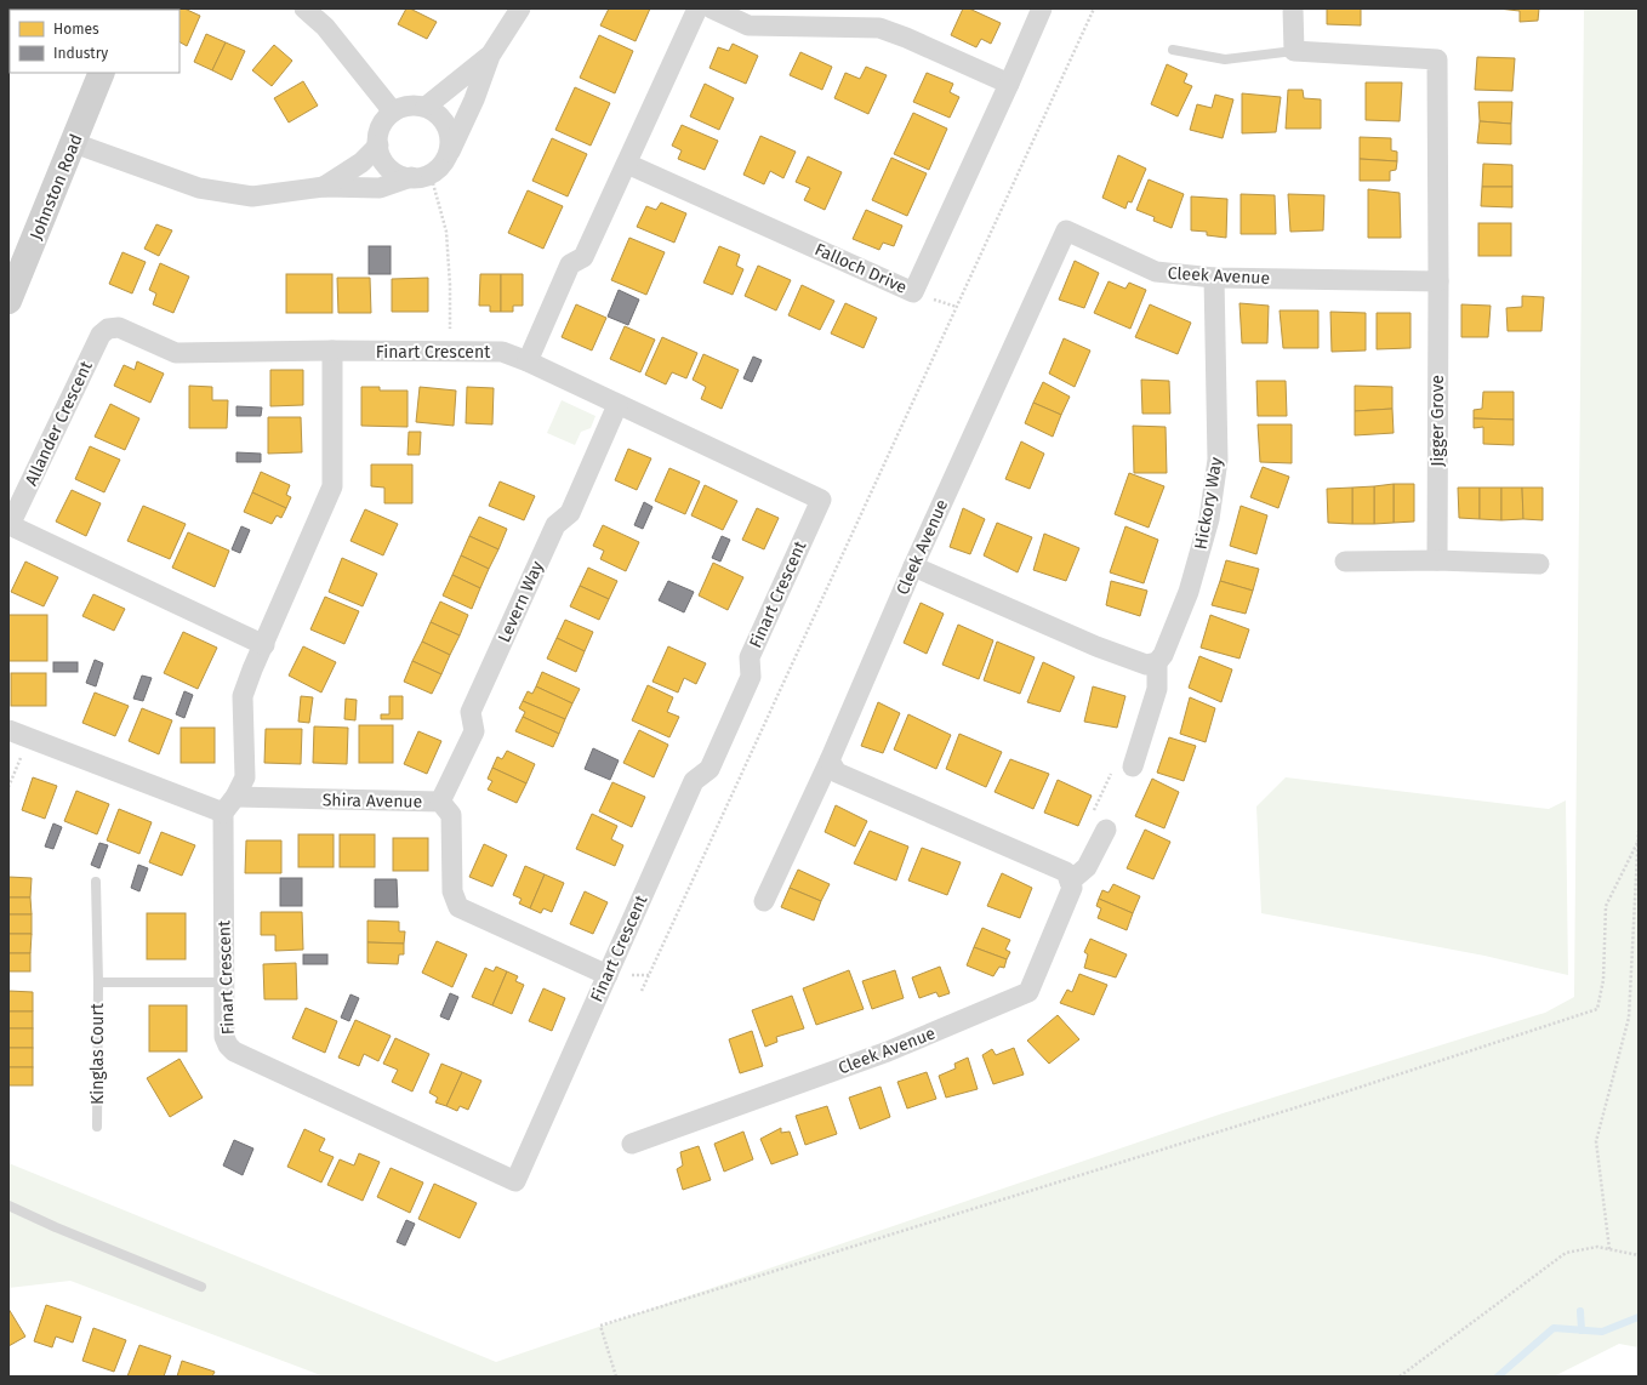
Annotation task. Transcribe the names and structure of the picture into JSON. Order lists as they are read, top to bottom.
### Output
{
  "streets": {
    "main road": ["Johnston Road"],
    "street": [
      "Falloch Drive",
      "Cleek Avenue",
      "Finart Crescent",
      "Jigger Grove",
      "Allander Crescent",
      "Hickory Way",
      "Levern Way",
      "Shira Avenue"
    ],
    "lane": ["Kinglas Court"]
  },
  "crossings": [
    ["Cleek Avenue", "Jigger Grove"],
    ["Cleek Avenue", "Hickory Way"],
    ["Finart Crescent", "Allander Crescent"],
    ["Finart Crescent", "Levern Way"],
    ["Finart Crescent", "Shira Avenue"],
    ["Finart Crescent", "Kinglas Court"],
    ["Levern Way", "Shira Avenue"]
  ],
  "legend": ["Homes", "Industry"]
}
